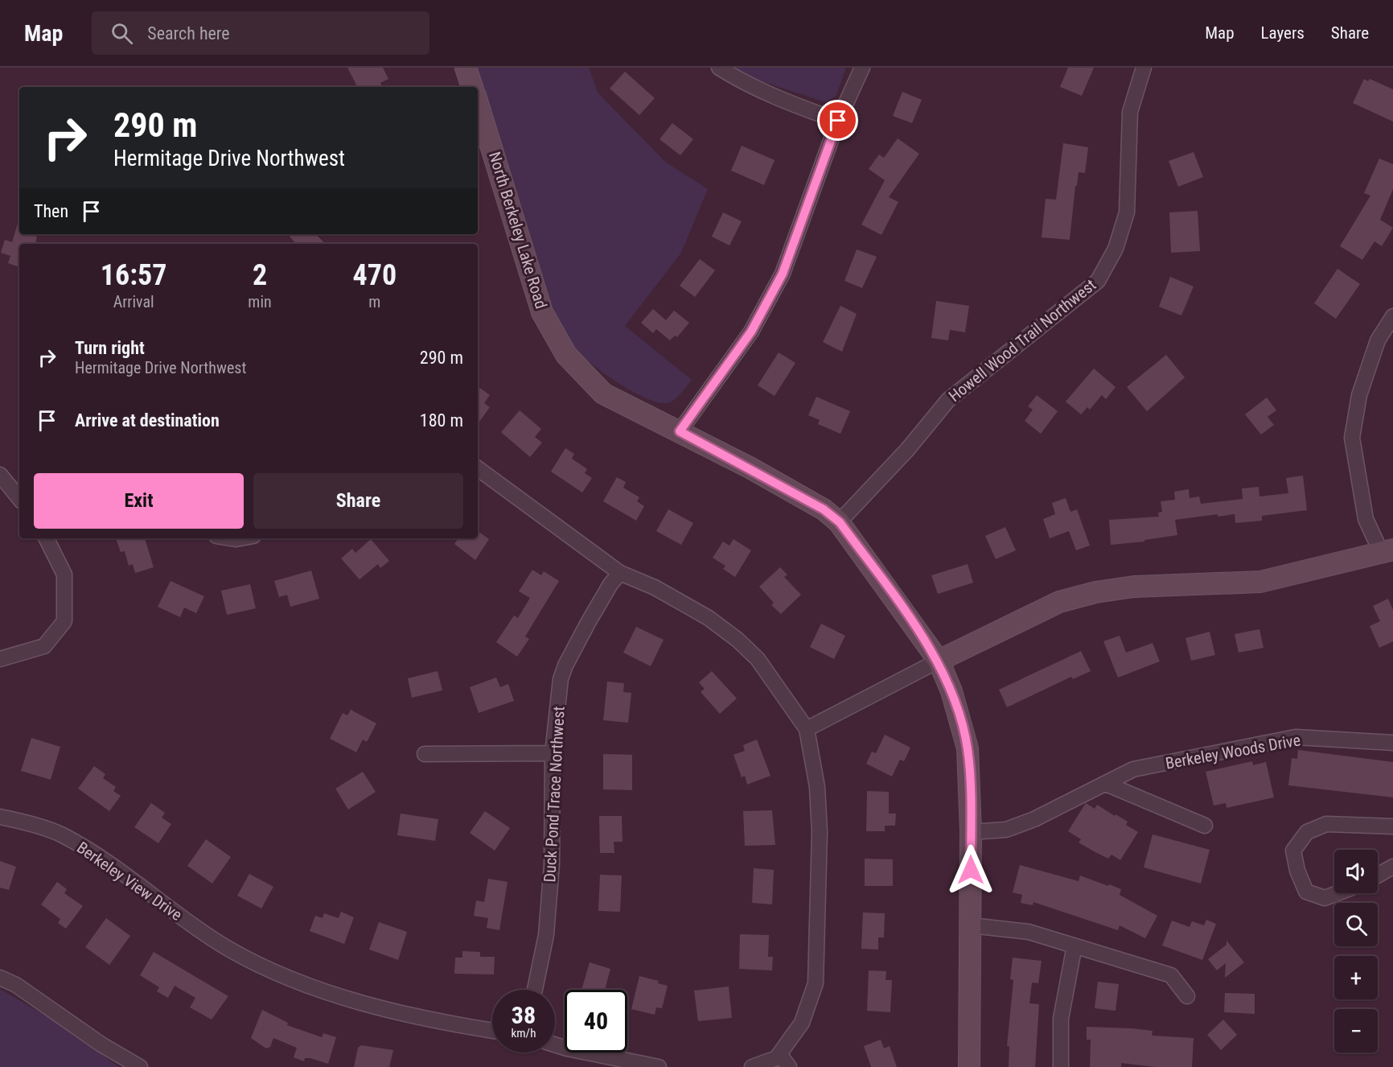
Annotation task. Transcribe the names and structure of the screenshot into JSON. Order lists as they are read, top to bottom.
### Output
{
  "streets": {
    "street": [
      "North Berkeley Lake Road",
      "Howell Wood Trail Northwest",
      "Berkeley Woods Drive",
      "Duck Pond Trace Northwest",
      "Berkeley View Drive"
    ]
  },
  "crossings": [
    ["North Berkeley Lake Road", "Howell Wood Trail Northwest"],
    ["North Berkeley Lake Road", "Berkeley Woods Drive"]
  ],
  "page": {
    "header": "Map",
    "search": "Search here",
    "nav": ["Map", "Layers", "Share"],
    "turn": ["290 m", "Hermitage Drive Northwest"],
    "then": "Then",
    "eta": [
      "16:57",
      "Arrival",
      "2",
      "min",
      "470",
      "m"
    ],
    "list": [
      {
        "name": "Turn right",
        "note": "Hermitage Drive Northwest",
        "value": "290 m"
      },
      {
        "name": "Arrive at destination",
        "value": "180 m"
      }
    ],
    "buttons": ["Exit", "Share"],
    "map_buttons": ["+", "−"],
    "speed": "38 km/h",
    "limit": "40"
  }
}
